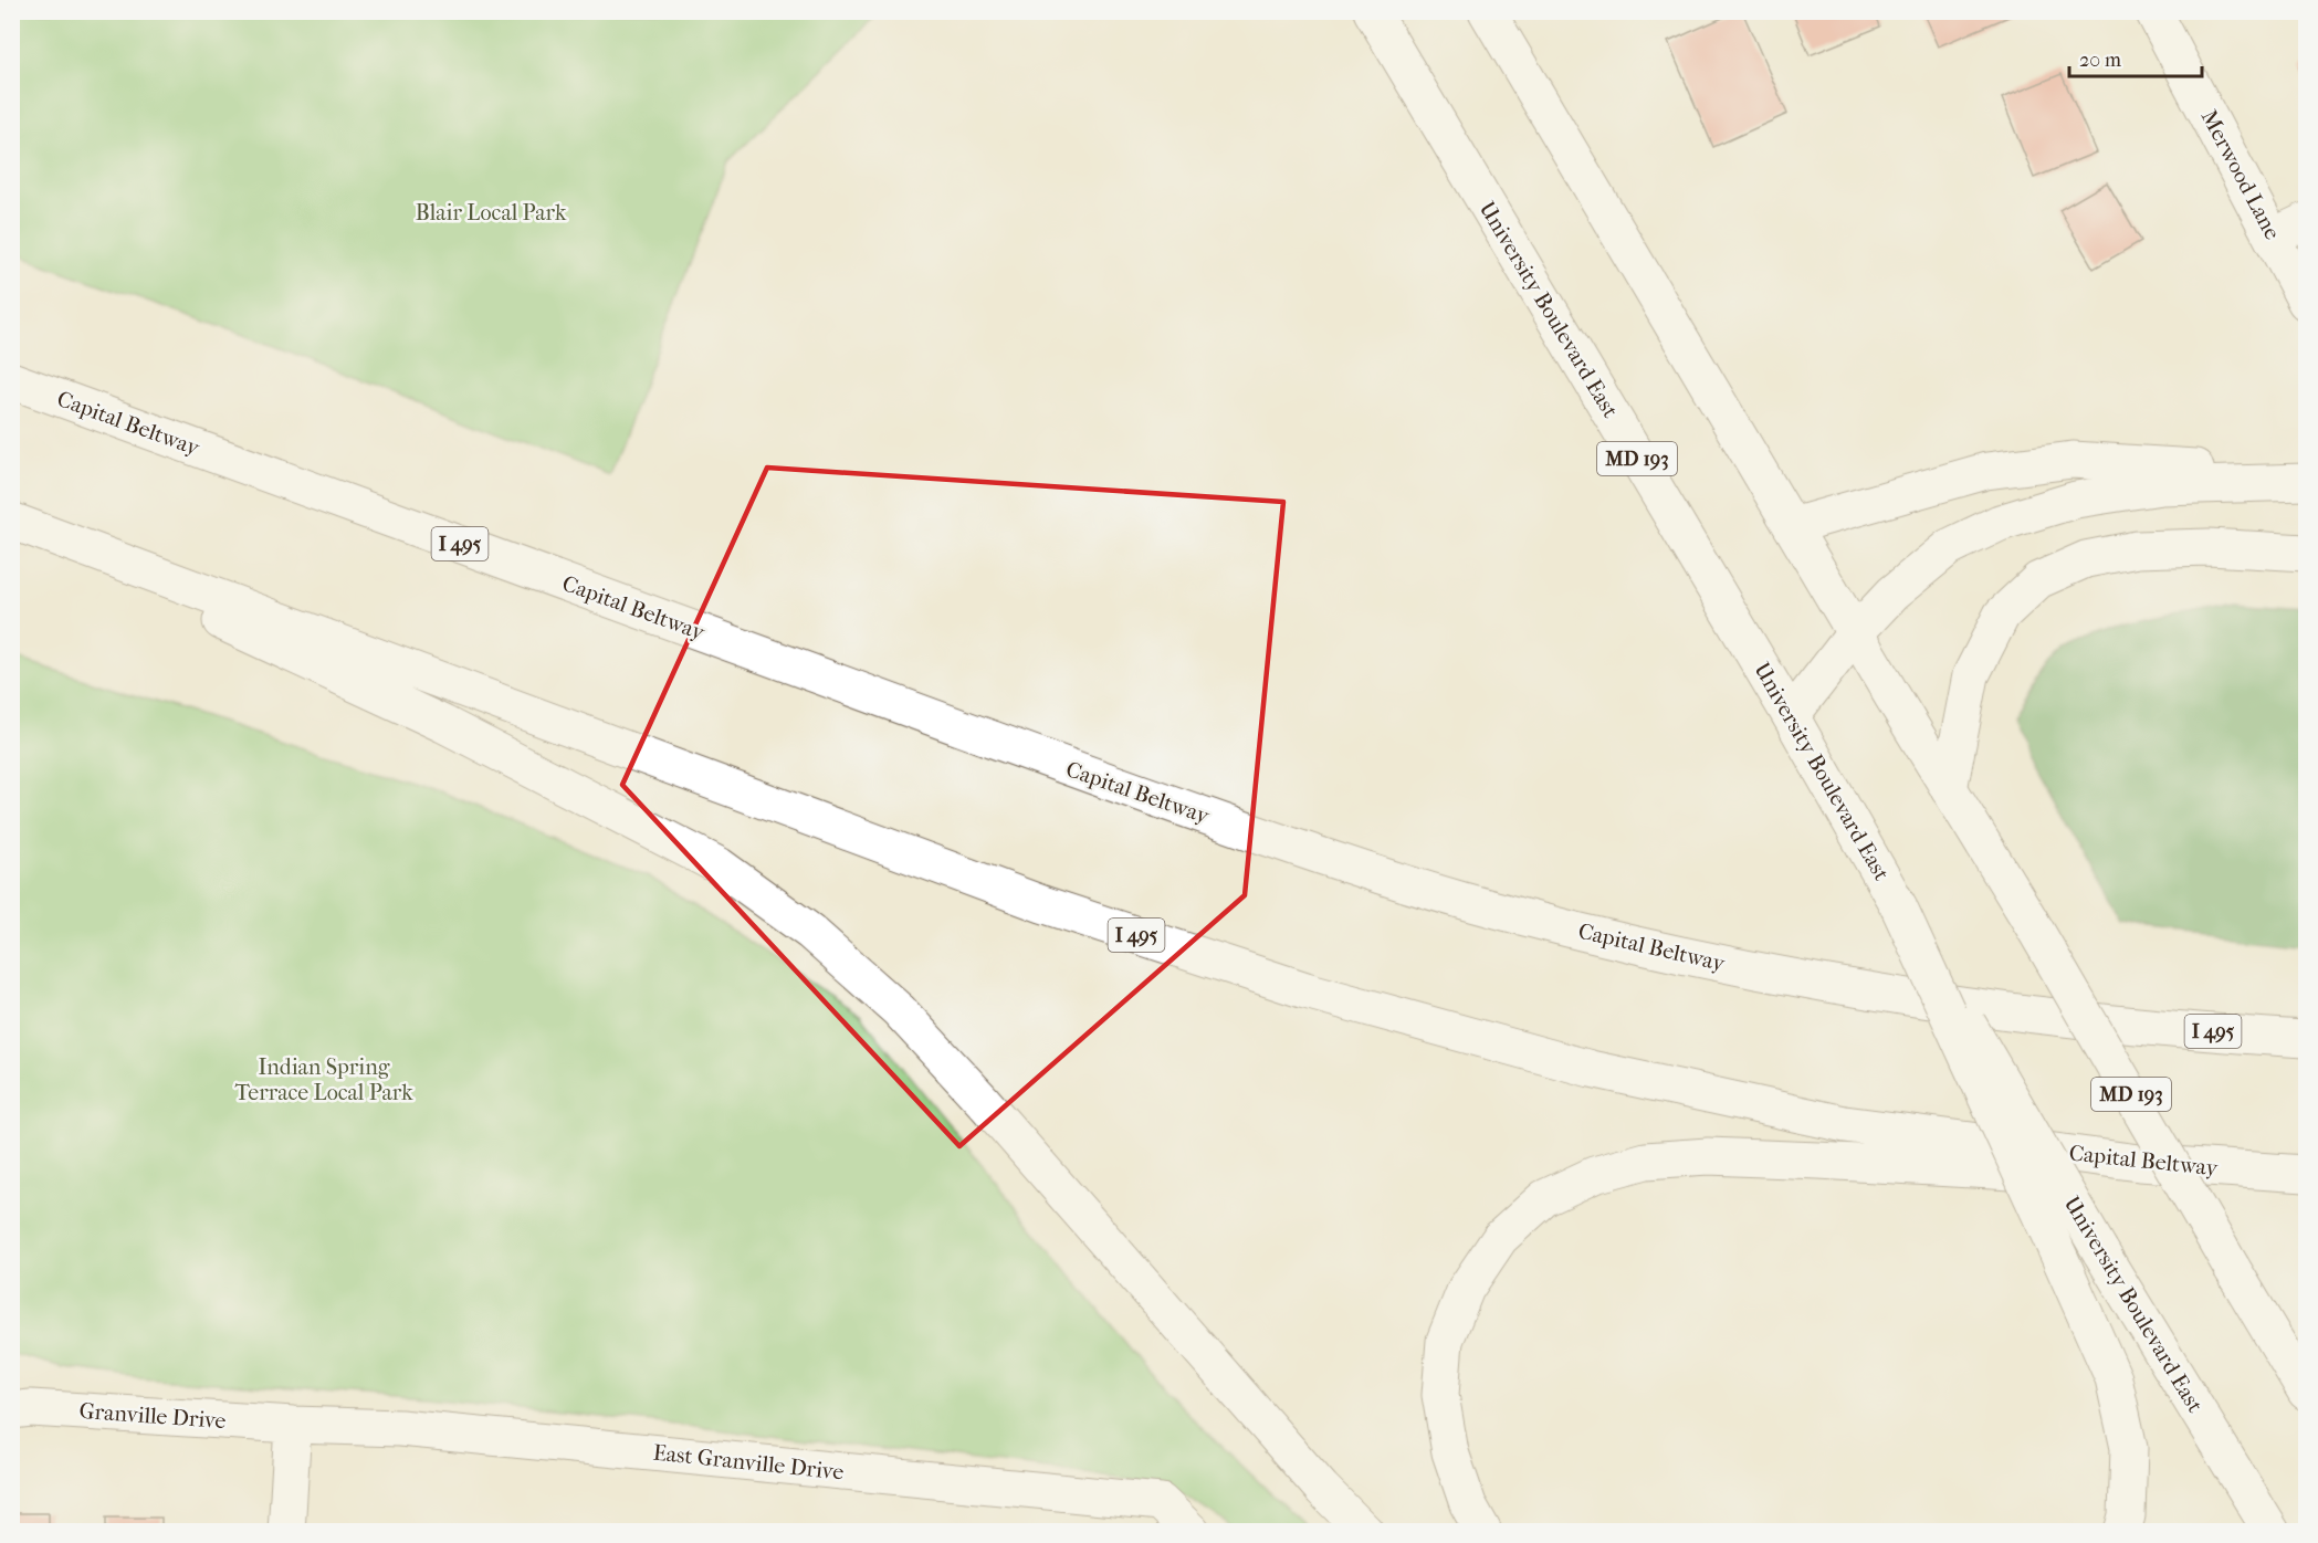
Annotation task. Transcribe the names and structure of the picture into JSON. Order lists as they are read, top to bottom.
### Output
{
  "streets": {
    "main road": [
      "Merwood Lane",
      "University Boulevard East",
      "Capital Beltway",
      "MD 193",
      "I 495",
      "Granville Drive",
      "East Granville Drive"
    ]
  },
  "crossings": [
    ["Granville Drive", "East Granville Drive"]
  ],
  "parks": ["Blair Local Park", "Indian Spring Terrace Local Park"],
  "scale_bar": "20 m"
}
